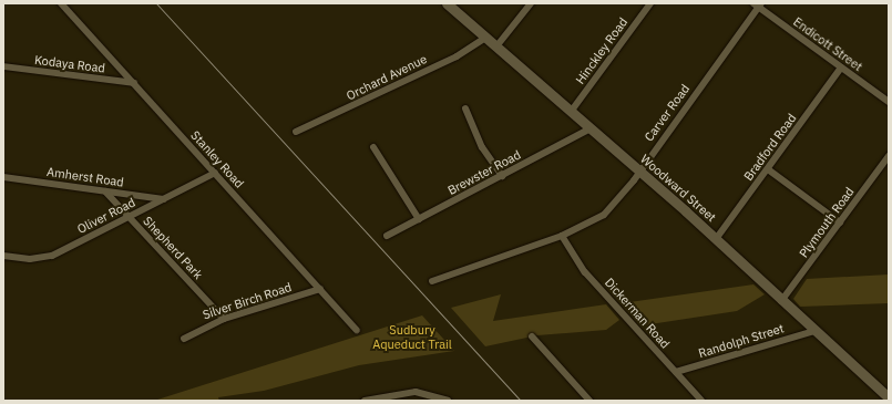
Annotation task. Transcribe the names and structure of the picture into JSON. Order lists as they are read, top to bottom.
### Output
{
  "streets": {
    "street": [
      "Endicott Street",
      "Hinckley Road",
      "Kodaya Road",
      "Orchard Avenue",
      "Carver Road",
      "Bradford Road",
      "Stanley Road",
      "Brewster Road",
      "Amherst Road",
      "Woodward Street",
      "Oliver Road",
      "Plymouth Road",
      "Shepherd Park",
      "Silver Birch Road",
      "Dickerman Road",
      "Randolph Street"
    ]
  },
  "crossings": [
    ["Endicott Street", "Carver Road"],
    ["Endicott Street", "Bradford Road"],
    ["Hinckley Road", "Woodward Street"],
    ["Kodaya Road", "Stanley Road"],
    ["Orchard Avenue", "Woodward Street"],
    ["Carver Road", "Woodward Street"],
    ["Carver Road", "Dickerman Road"],
    ["Bradford Road", "Woodward Street"],
    ["Stanley Road", "Oliver Road"],
    ["Stanley Road", "Silver Birch Road"],
    ["Brewster Road", "Woodward Street"],
    ["Amherst Road", "Oliver Road"],
    ["Amherst Road", "Shepherd Park"],
    ["Woodward Street", "Plymouth Road"],
    ["Woodward Street", "Randolph Street"],
    ["Oliver Road", "Shepherd Park"],
    ["Shepherd Park", "Silver Birch Road"],
    ["Dickerman Road", "Randolph Street"]
  ],
  "parks": ["Sudbury Aqueduct Trail"]
}
